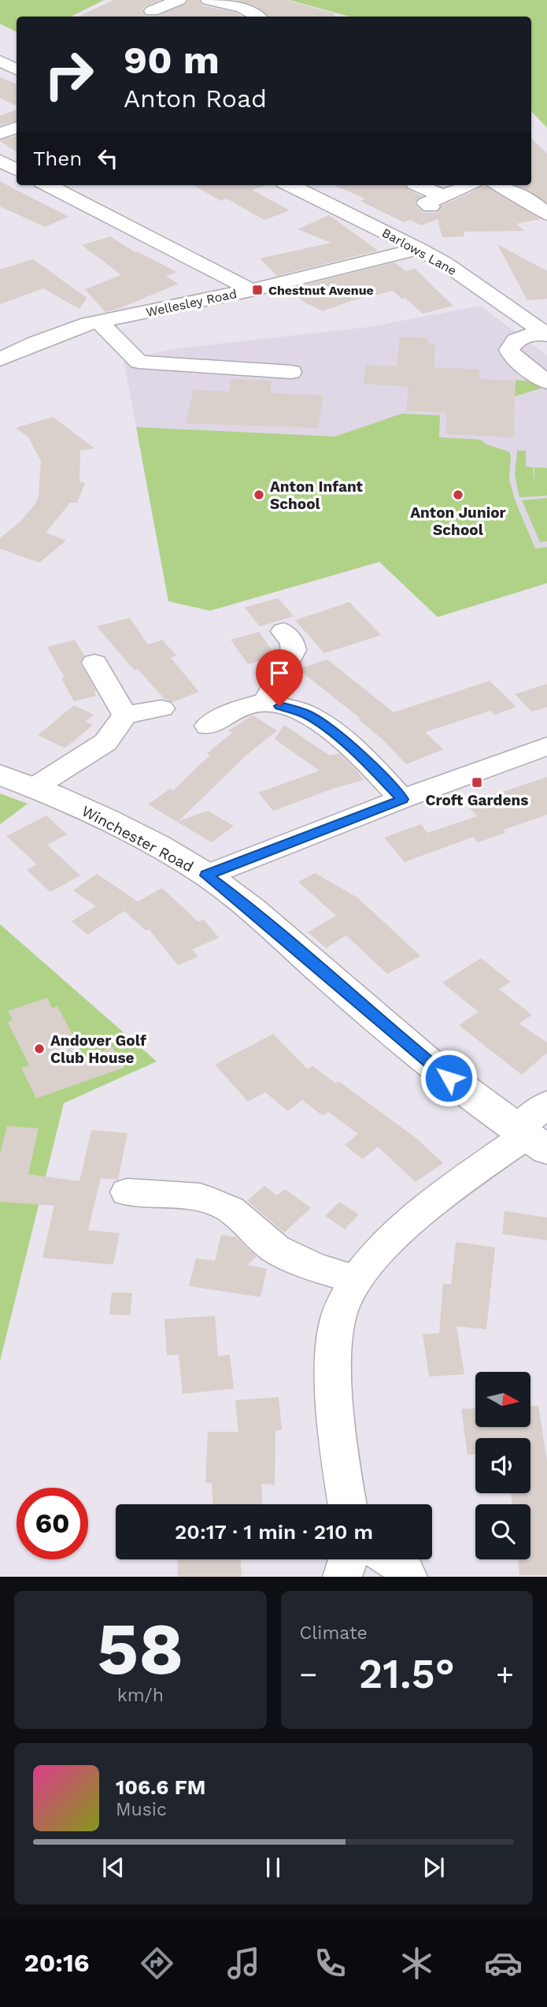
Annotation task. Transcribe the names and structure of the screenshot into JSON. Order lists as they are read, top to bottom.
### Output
{
  "streets": {
    "main road": ["Winchester Road"],
    "street": ["Barlows Lane", "Wellesley Road"]
  },
  "crossings": [
    ["Barlows Lane", "Wellesley Road"]
  ],
  "places": {
    "transit": ["Chestnut Avenue", "Croft Gardens"],
    "other": ["Anton Infant School", "Anton Junior School", "Andover Golf Club House"]
  },
  "north": "right",
  "page": {
    "turn": ["90 m", "Anton Road"],
    "then": "Then",
    "limit": "60",
    "trip": "20:17 · 1 min · 210 m",
    "tile": [
      ["58", "km/h"],
      "Climate"
    ],
    "heat": ["−", "21.5°", "+"],
    "song": ["106.6 FM", "Music"],
    "tabs": "20:16"
  }
}
